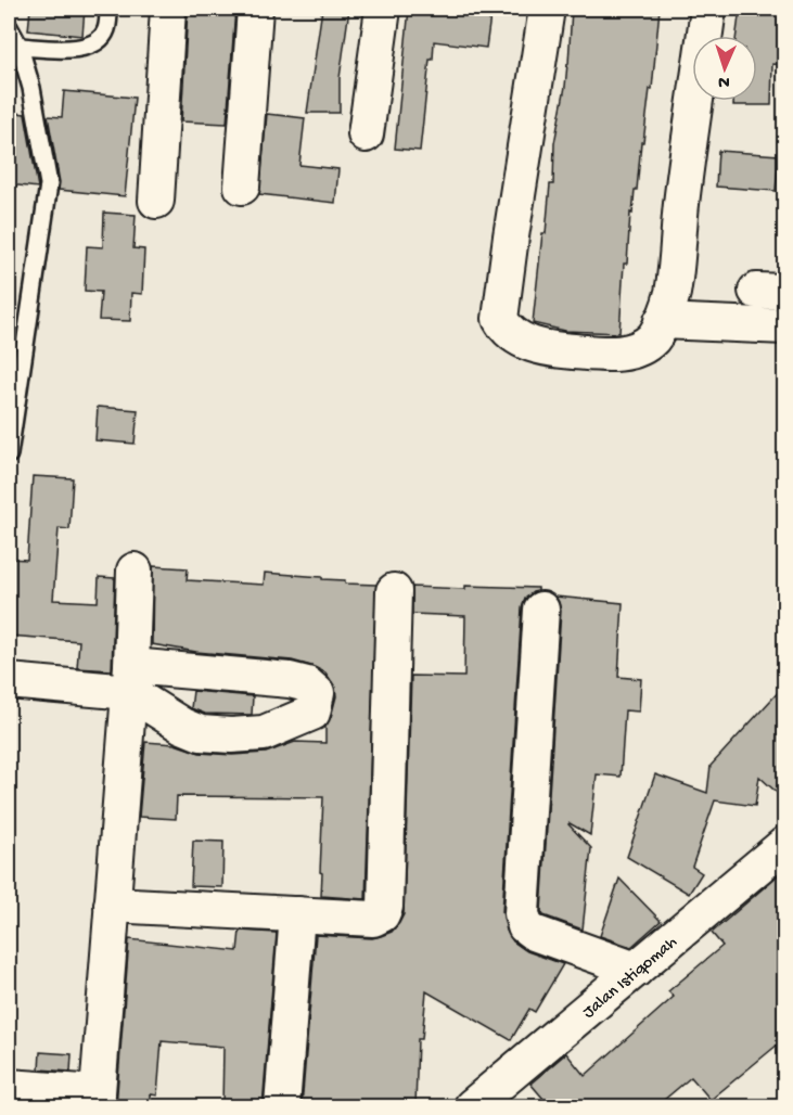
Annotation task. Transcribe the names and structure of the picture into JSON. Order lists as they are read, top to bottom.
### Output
{
  "streets": {
    "street": ["Jalan Istiqomah"]
  },
  "north": "bottom"
}
